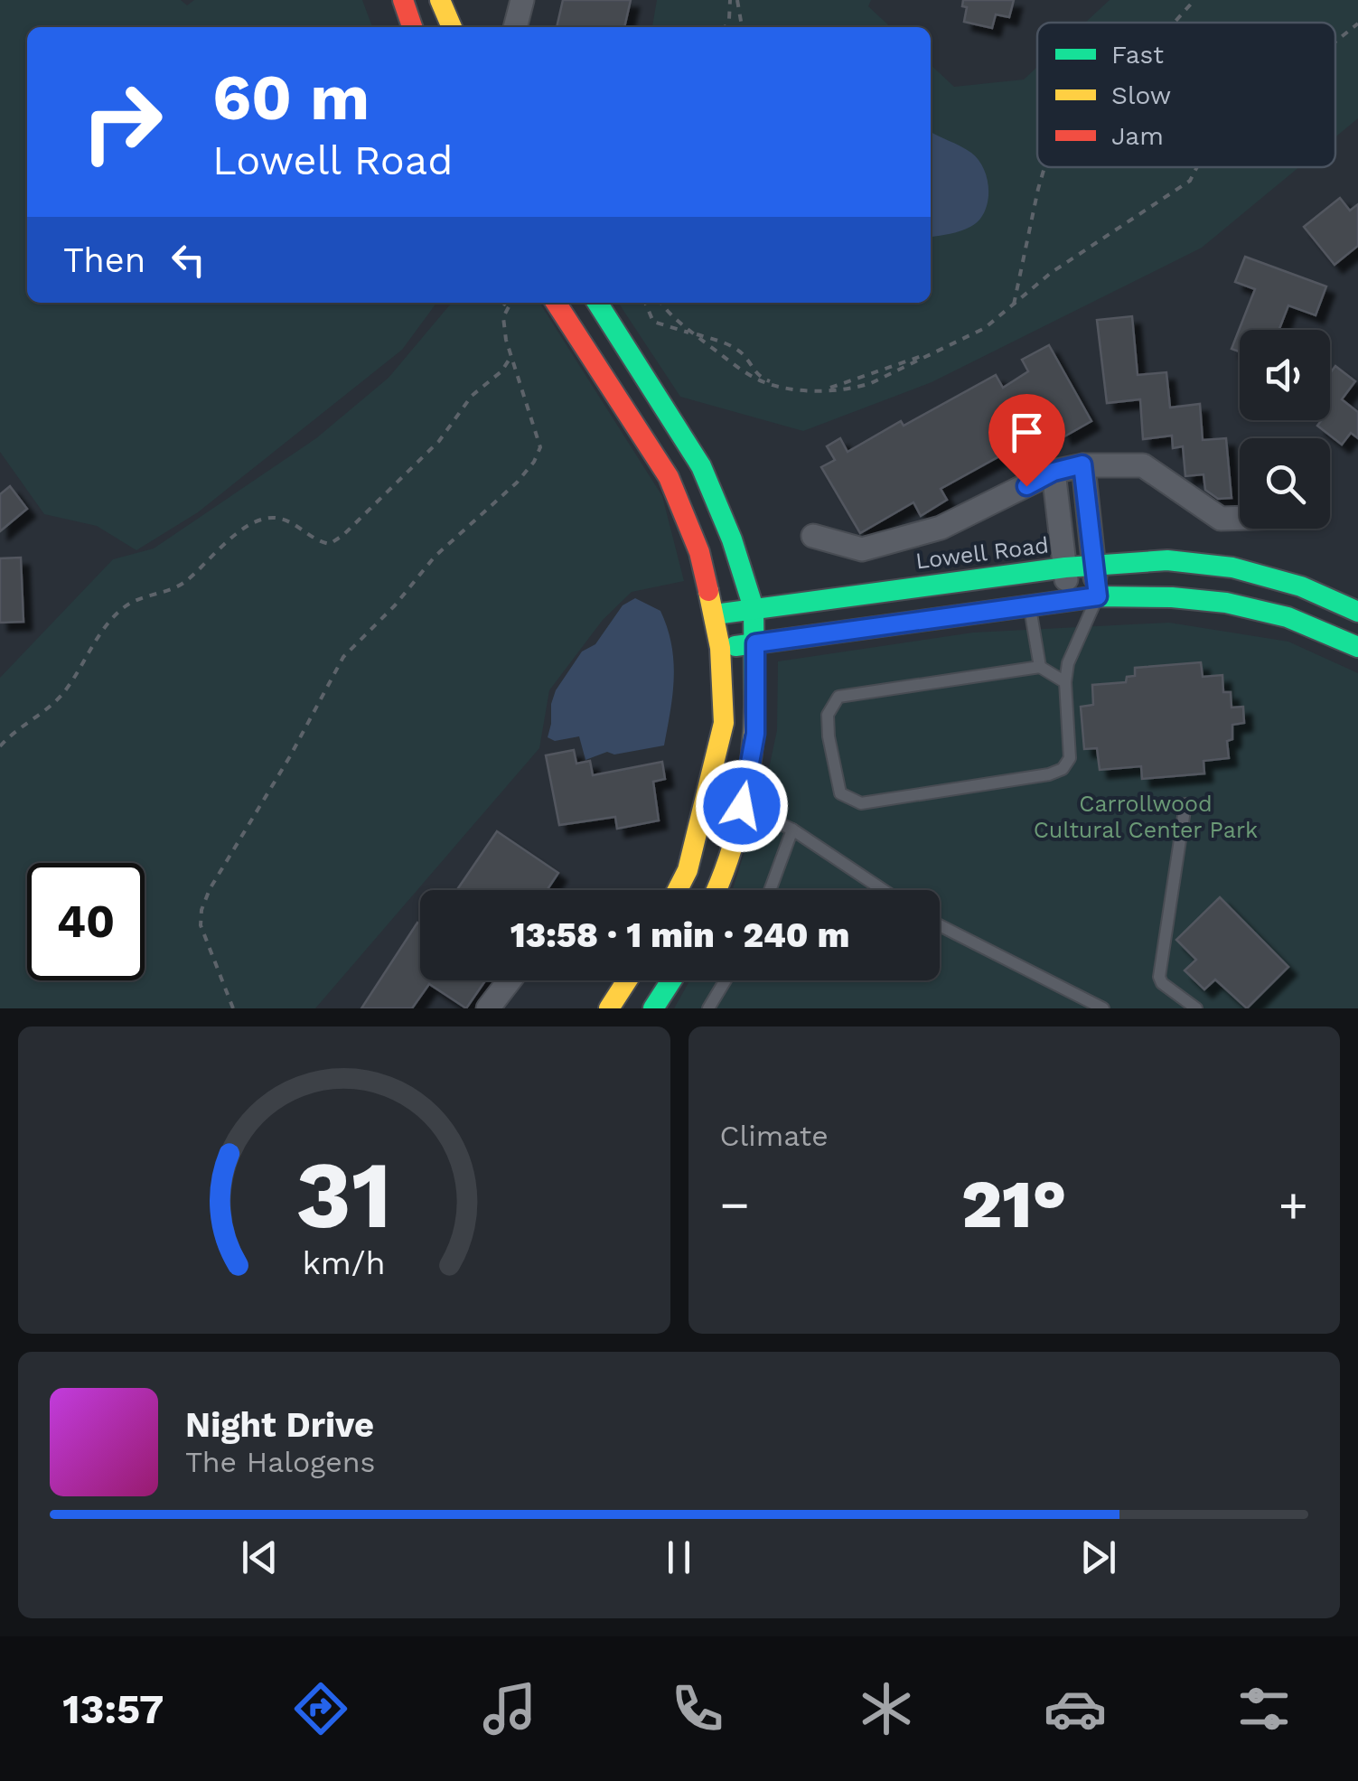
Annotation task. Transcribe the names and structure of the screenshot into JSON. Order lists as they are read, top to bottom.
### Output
{
  "streets": {
    "street": ["Lowell Road"]
  },
  "parks": ["Carrollwood Cultural Center Park"],
  "legend": ["Fast", "Slow", "Jam"],
  "page": {
    "turn": ["60 m", "Lowell Road"],
    "then": "Then",
    "limit": "40",
    "trip": "13:58 · 1 min · 240 m",
    "tile": "Climate",
    "heat": ["−", "21°", "+"],
    "song": ["Night Drive", "The Halogens"],
    "tabs": "13:57",
    "gauge": ["31", "km/h"]
  }
}
